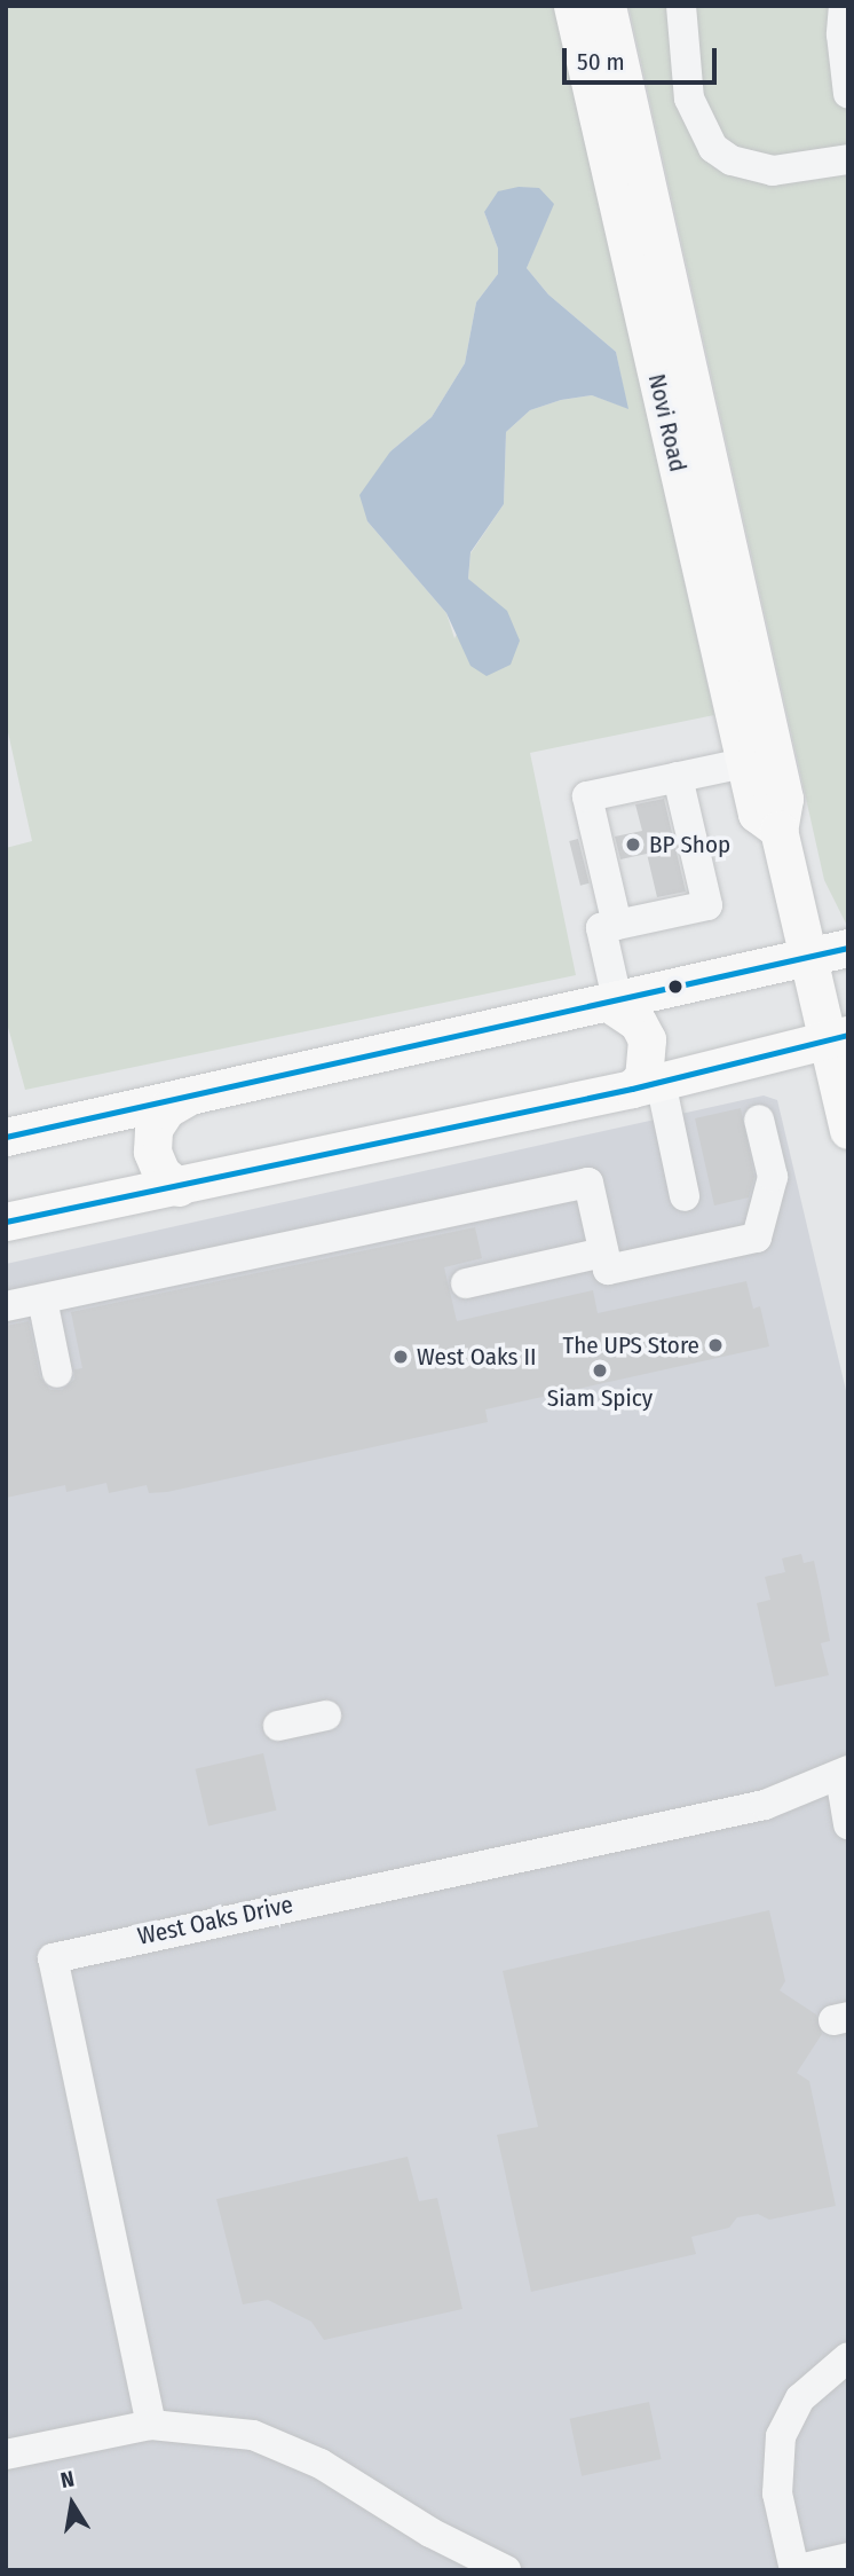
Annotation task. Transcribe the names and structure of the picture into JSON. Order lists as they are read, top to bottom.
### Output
{
  "streets": {
    "main road": ["Novi Road"],
    "street": ["West Oaks Drive"]
  },
  "places": [
    "BP Shop",
    "The UPS Store",
    "West Oaks II",
    "Siam Spicy"
  ],
  "scale_bar": "50 m",
  "north": "top"
}
